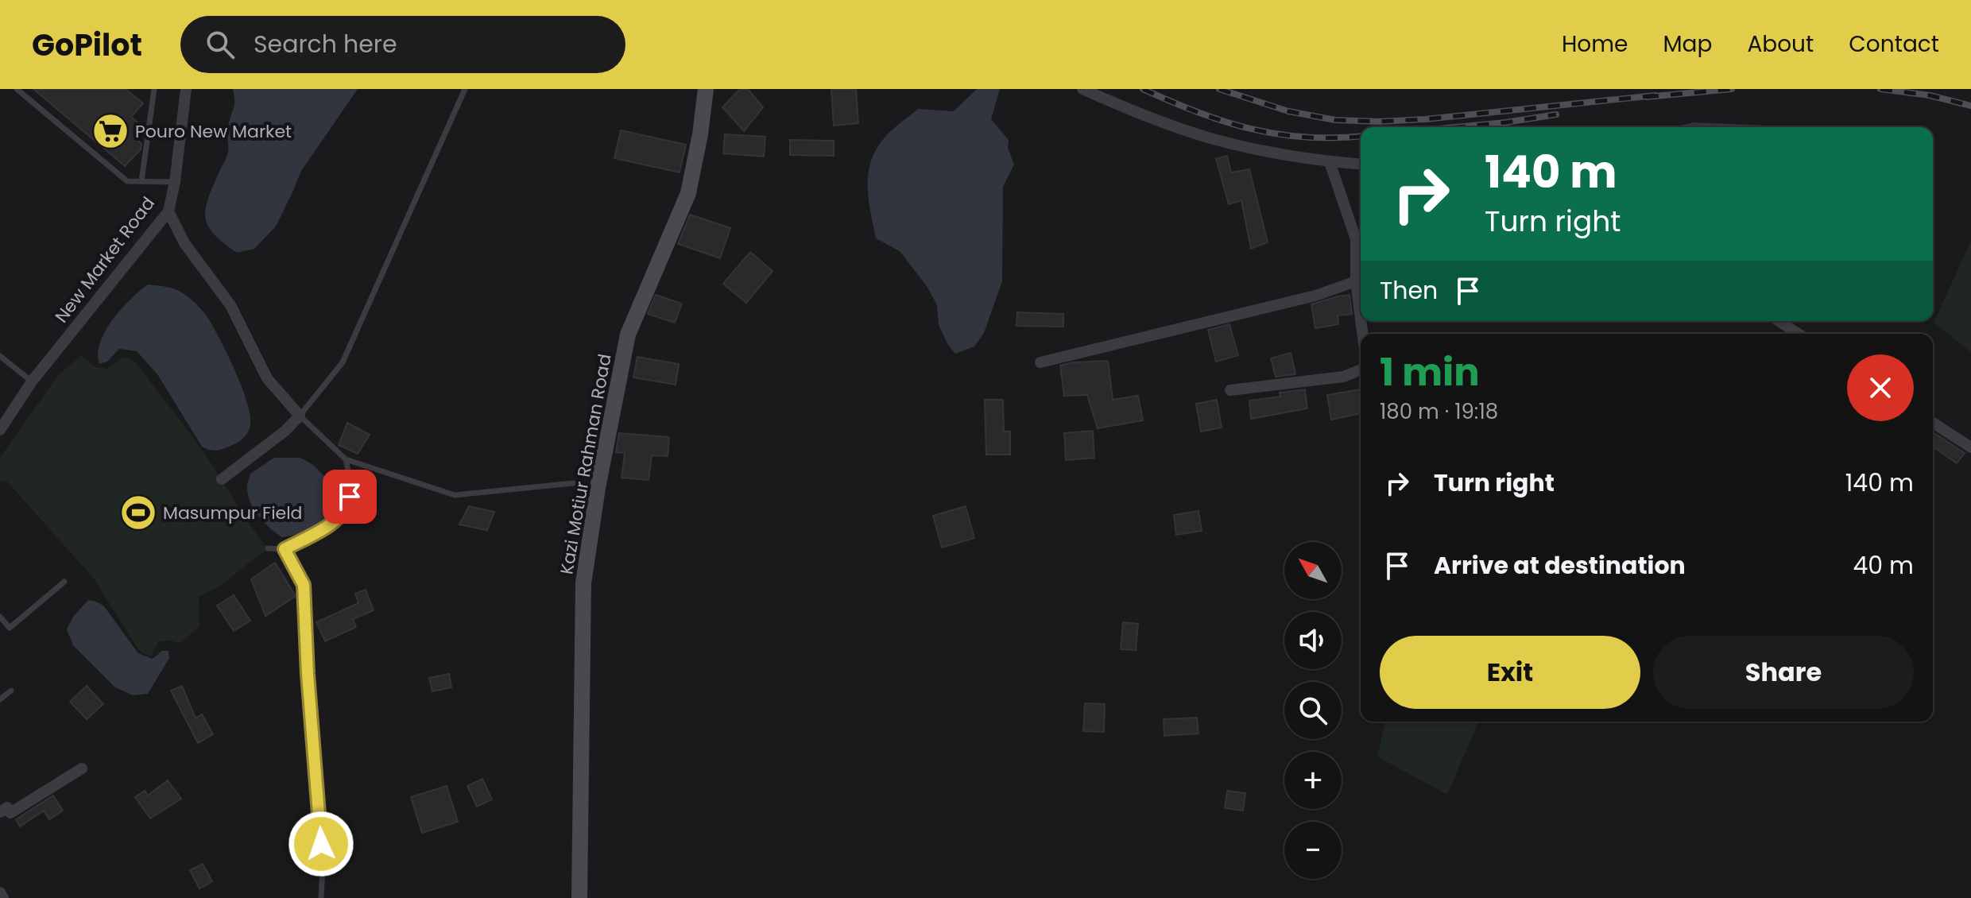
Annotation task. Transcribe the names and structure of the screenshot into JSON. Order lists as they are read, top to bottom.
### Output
{
  "streets": {
    "main road": ["Kazi Motiur Rahman Road"],
    "street": ["New Market Road"]
  },
  "places": {
    "supermarket": ["Pouro New Market"],
    "sports": ["Masumpur Field"]
  },
  "north": "top left",
  "page": {
    "header": "GoPilot",
    "search": "Search here",
    "nav": [
      "Home",
      "Map",
      "About",
      "Contact"
    ],
    "turn": ["140 m", "Turn right"],
    "then": "Then",
    "heading": ["1 min", "180 m · 19:18"],
    "list": [
      {
        "name": "Turn right",
        "value": "140 m"
      },
      {
        "name": "Arrive at destination",
        "value": "40 m"
      }
    ],
    "map_buttons": ["+", "−"],
    "buttons": ["Exit", "Share"]
  }
}
